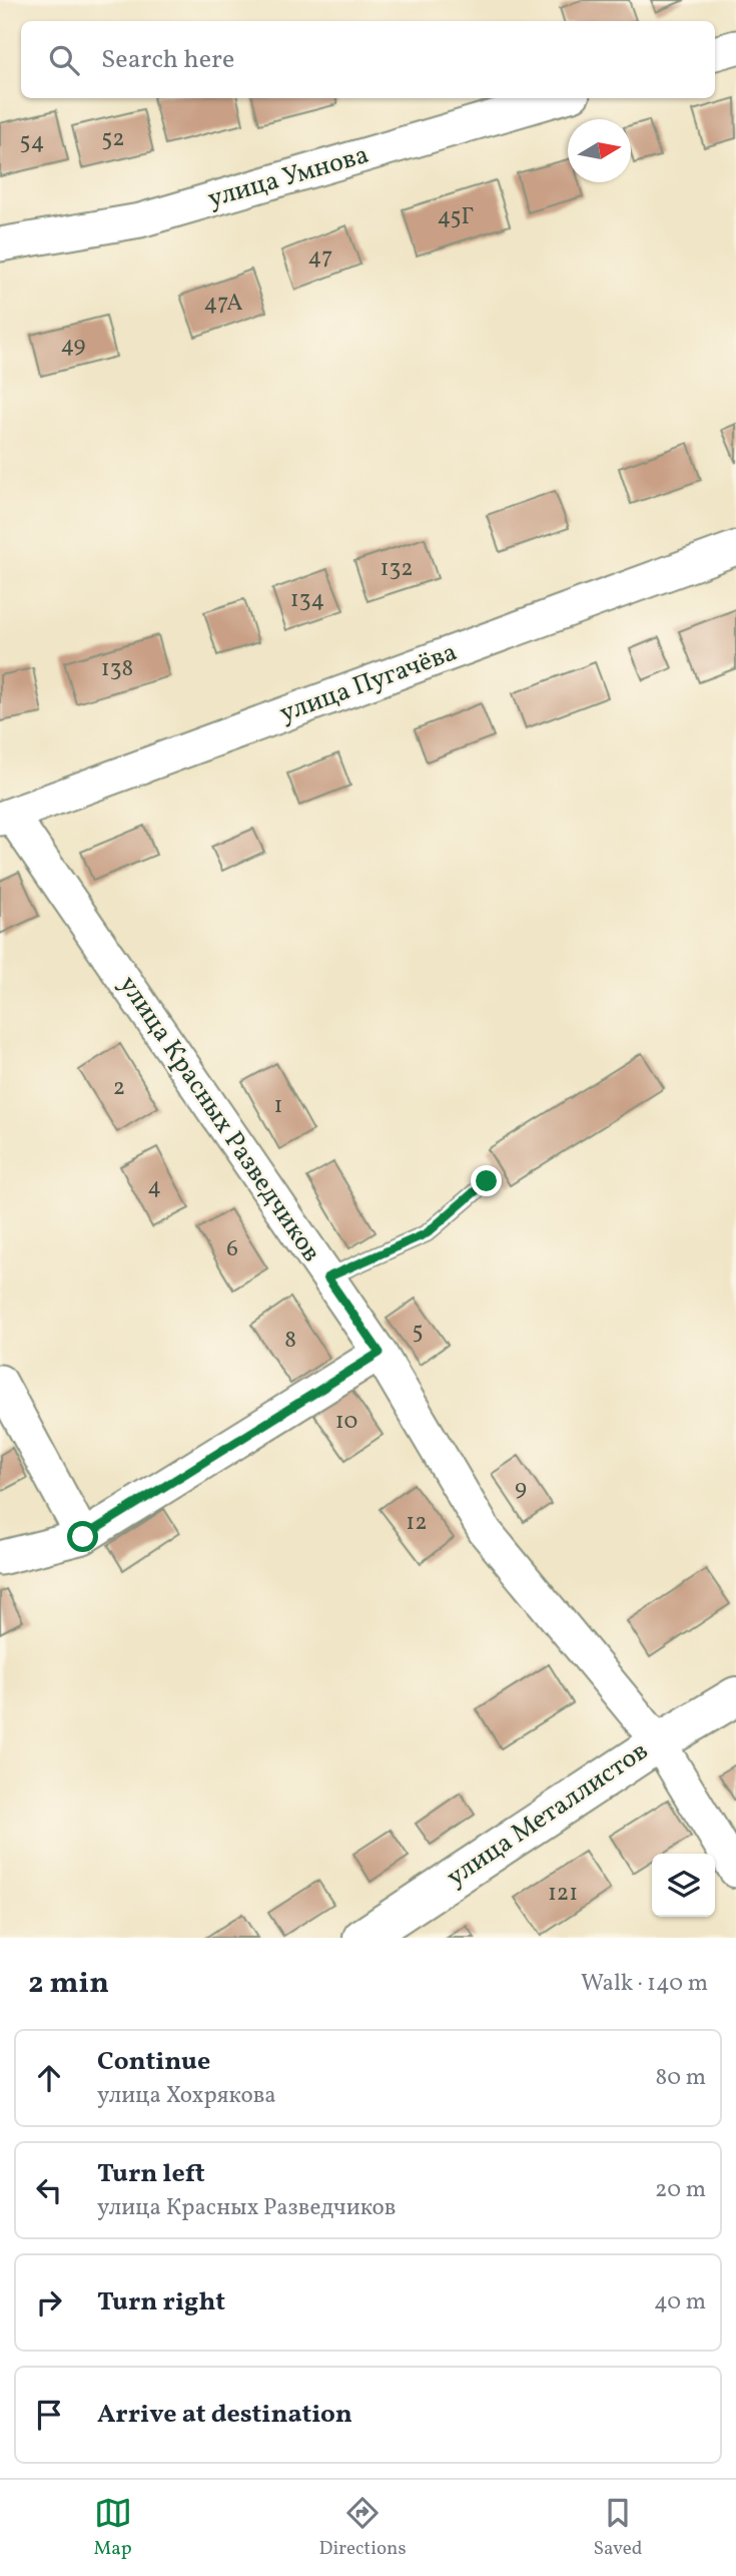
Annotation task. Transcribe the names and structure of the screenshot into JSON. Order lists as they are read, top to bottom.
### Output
{
  "streets": {
    "street": [
      "улица Умнова",
      "улица Пугачёва",
      "улица Красных Разведчиков",
      "улица Металлистов"
    ]
  },
  "crossings": [
    ["улица Пугачёва", "улица Красных Разведчиков"],
    ["улица Красных Разведчиков", "улица Металлистов"]
  ],
  "house_numbers": [
    "52",
    "54",
    "45Г",
    "47",
    "47А",
    "49",
    "132",
    "134",
    "138",
    "2",
    "1",
    "4",
    "6",
    "5",
    "8",
    "10",
    "9",
    "12",
    "121"
  ],
  "north": "right",
  "page": {
    "search": "Search here",
    "heading": ["2 min", "Walk · 140 m"],
    "list": [
      ["Continue", "улица Хохрякова", "80 m"],
      ["Turn left", "улица Красных Разведчиков", "20 m"],
      ["Turn right", "40 m"],
      "Arrive at destination"
    ],
    "nav": ["Map", "Directions", "Saved"]
  }
}
